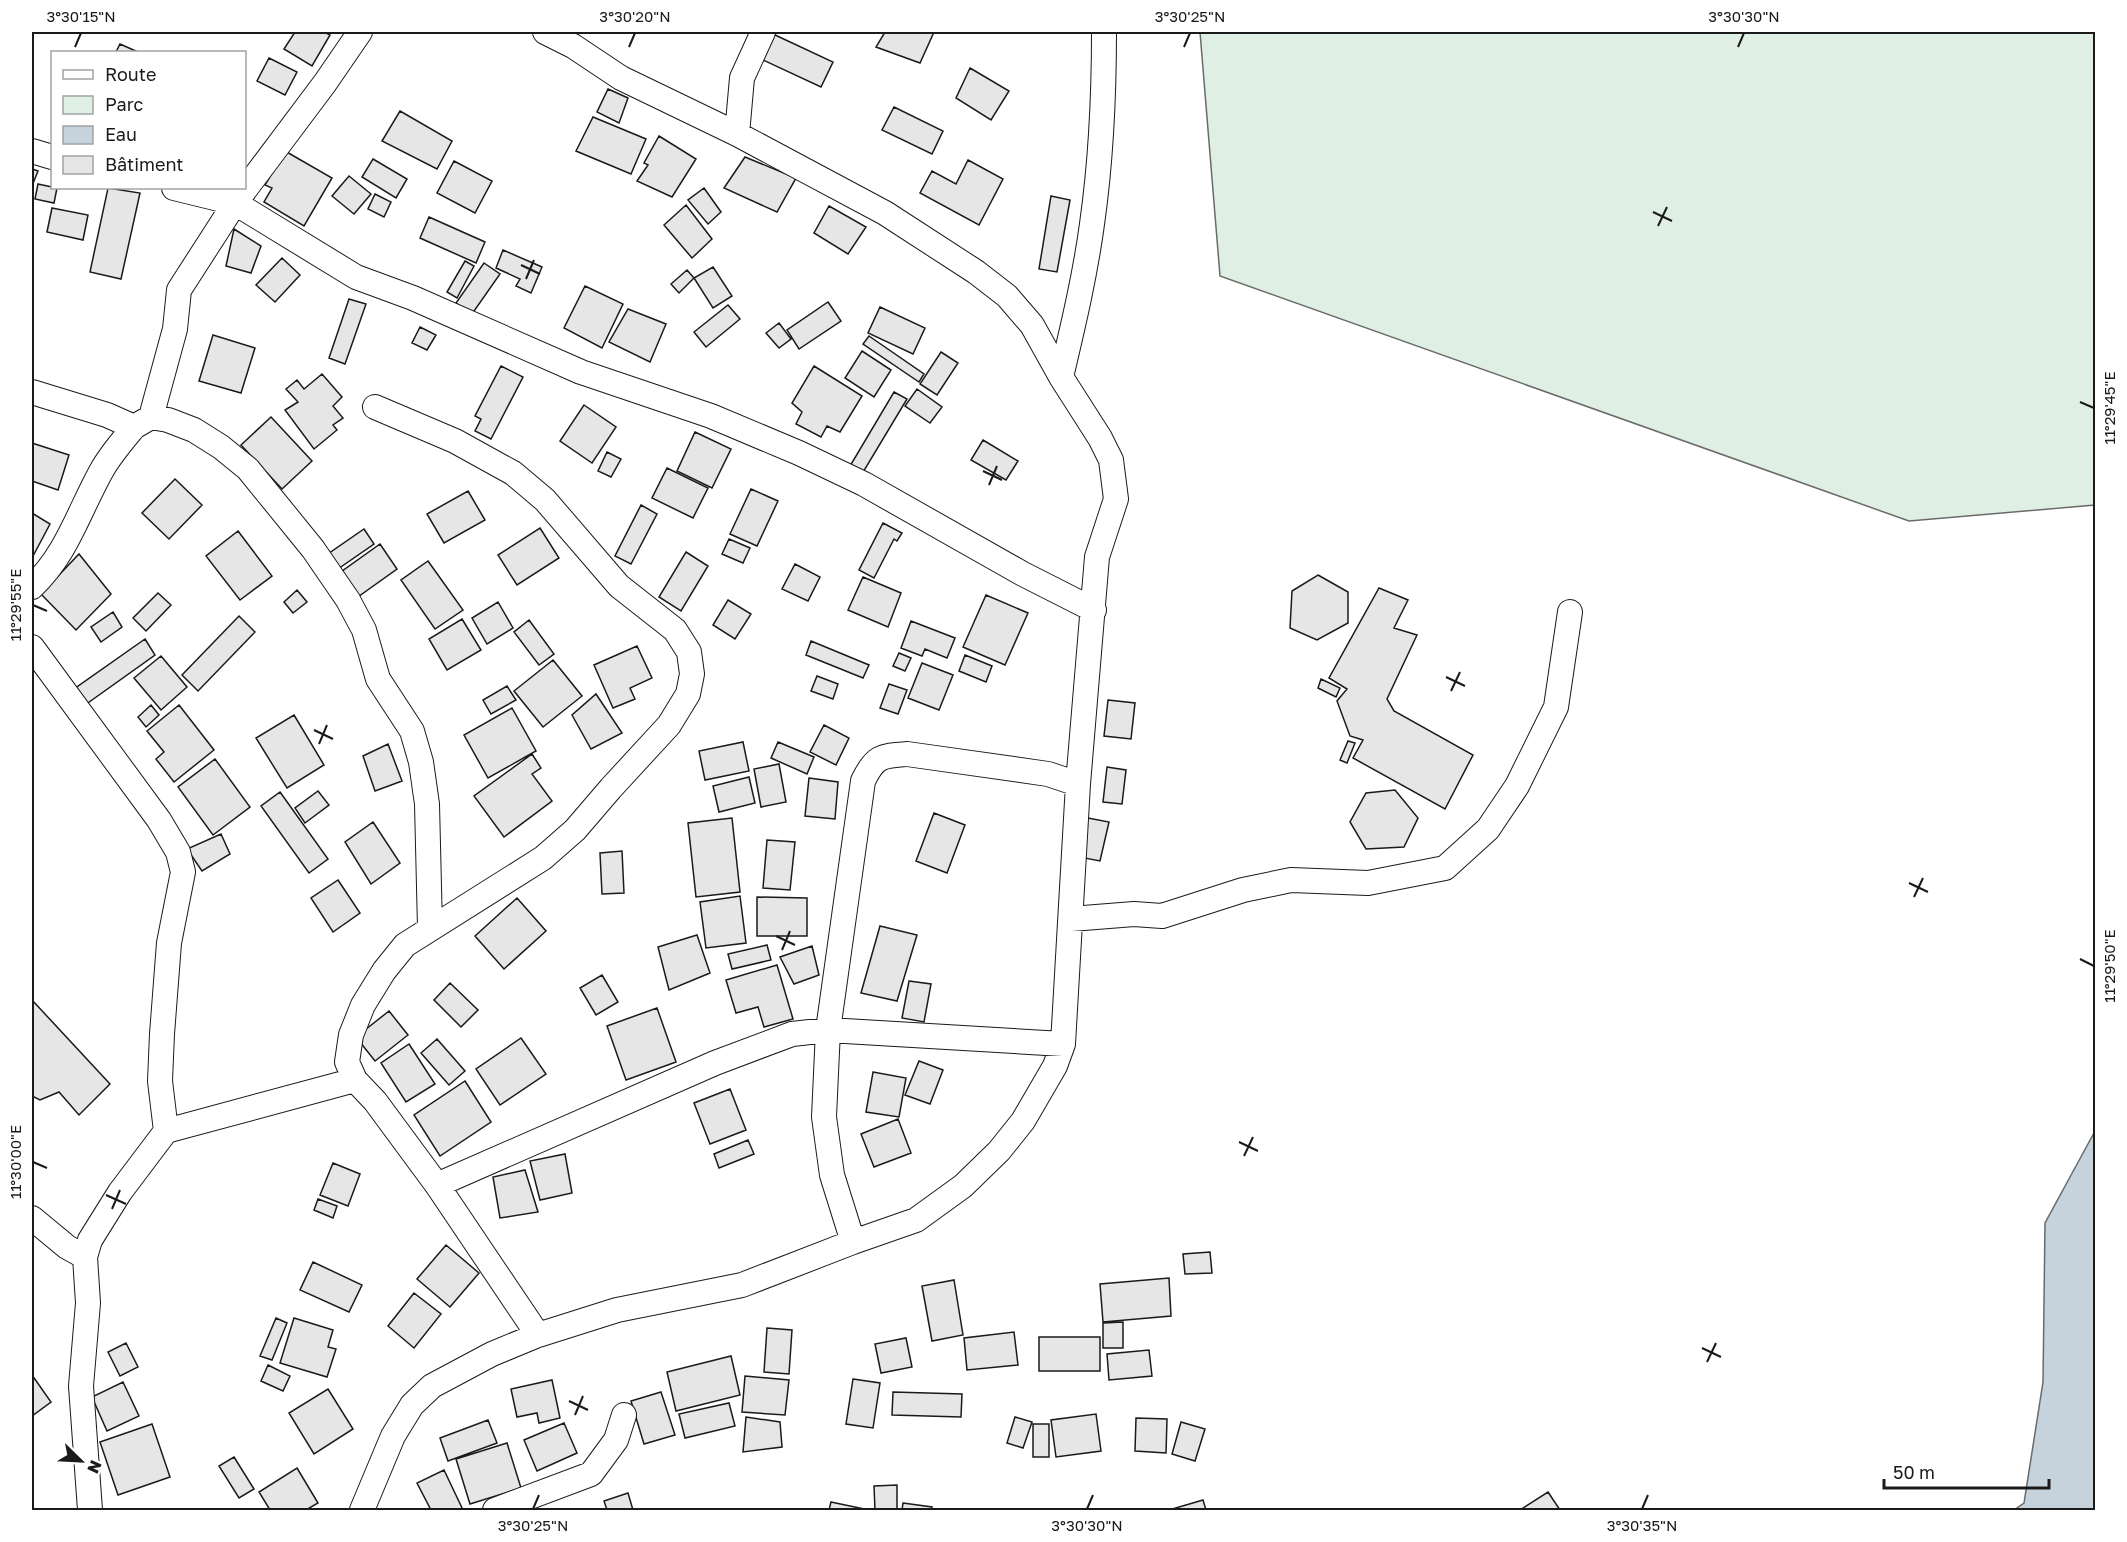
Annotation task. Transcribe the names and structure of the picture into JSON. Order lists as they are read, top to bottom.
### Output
{
  "legend": [
    "Route",
    "Parc",
    "Eau",
    "Bâtiment"
  ],
  "scale_bar": "50 m",
  "north": "bottom right",
  "coordinates": [
    "3°30'15\"N",
    "3°30'20\"N",
    "3°30'25\"N",
    "3°30'30\"N",
    "11°29'45\"E",
    "11°29'55\"E",
    "11°29'50\"E",
    "11°30'00\"E",
    "3°30'35\"N"
  ]
}
